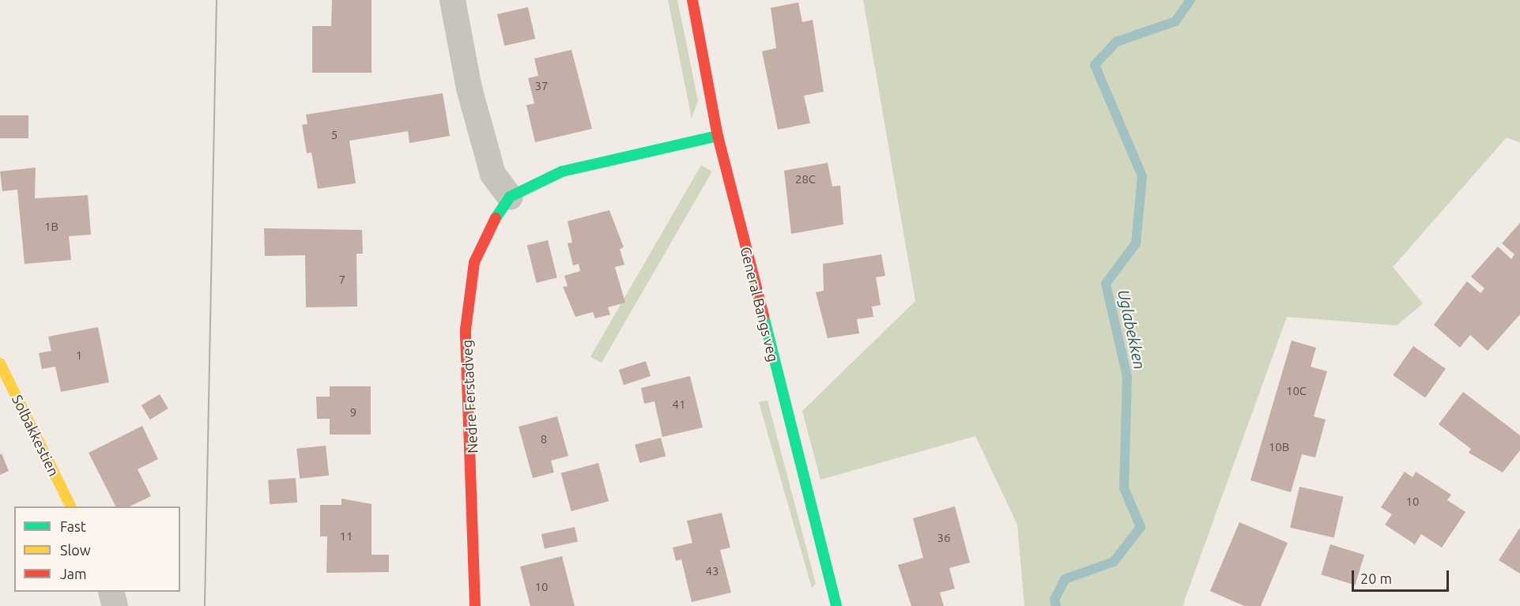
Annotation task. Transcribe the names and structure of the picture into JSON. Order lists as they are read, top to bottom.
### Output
{
  "streets": {
    "street": ["General Bangs veg", "Nedre Ferstadveg", "Solbakkestien"]
  },
  "water": ["Uglabekken"],
  "house_numbers": [
    "37",
    "5",
    "28C",
    "1B",
    "7",
    "1",
    "10C",
    "41",
    "9",
    "8",
    "10B",
    "10",
    "11",
    "36",
    "43",
    "10"
  ],
  "legend": ["Fast", "Slow", "Jam"],
  "scale_bar": "20 m"
}
